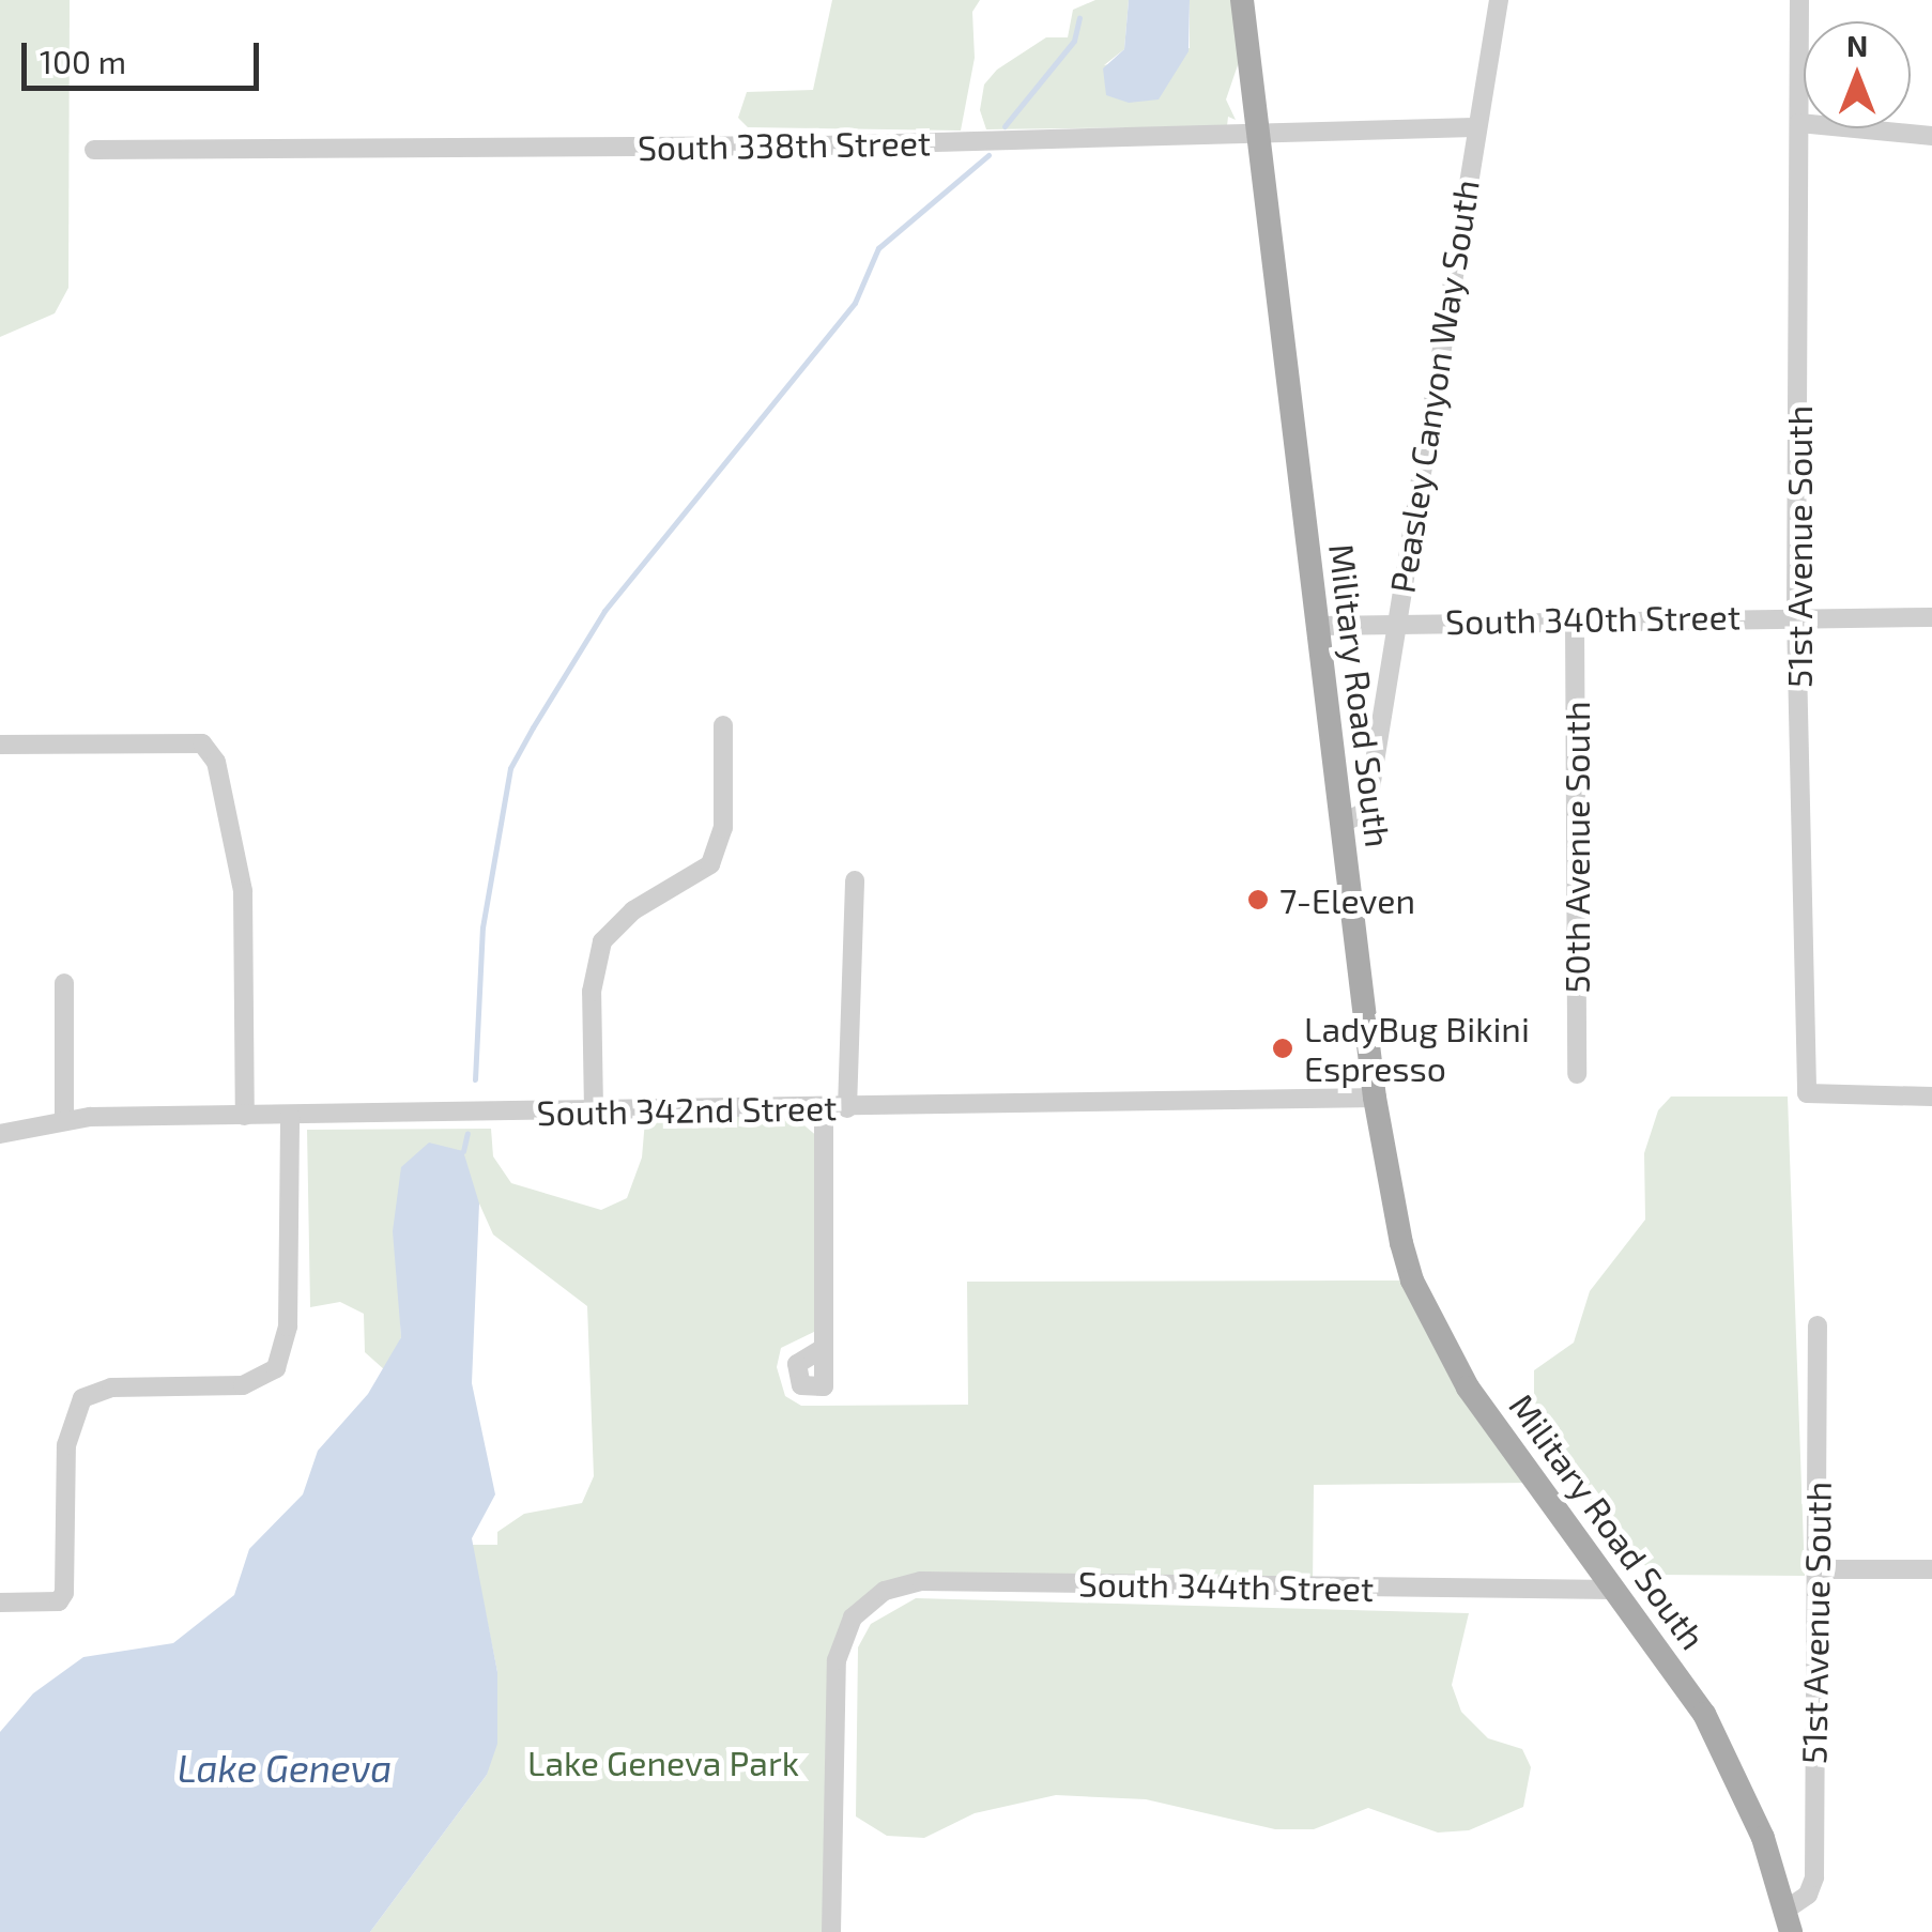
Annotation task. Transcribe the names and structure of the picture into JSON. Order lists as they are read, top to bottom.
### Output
{
  "streets": {
    "main road": ["Military Road South"],
    "street": [
      "South 338th Street",
      "Peasley Canyon Way South",
      "51st Avenue South",
      "South 340th Street",
      "50th Avenue South",
      "South 342nd Street",
      "South 344th Street"
    ]
  },
  "crossings": [
    ["South 338th Street", "Peasley Canyon Way South"],
    ["South 338th Street", "Military Road South"],
    ["Peasley Canyon Way South", "South 340th Street"],
    ["Peasley Canyon Way South", "Military Road South"],
    ["51st Avenue South", "South 340th Street"],
    ["51st Avenue South", "Military Road South"],
    ["South 340th Street", "Military Road South"],
    ["South 340th Street", "50th Avenue South"],
    ["Military Road South", "South 342nd Street"],
    ["Military Road South", "South 344th Street"]
  ],
  "water": ["Lake Geneva"],
  "parks": ["Lake Geneva Park"],
  "places": ["7-Eleven", "LadyBug Bikini Espresso"],
  "scale_bar": "100 m",
  "north": "top"
}
